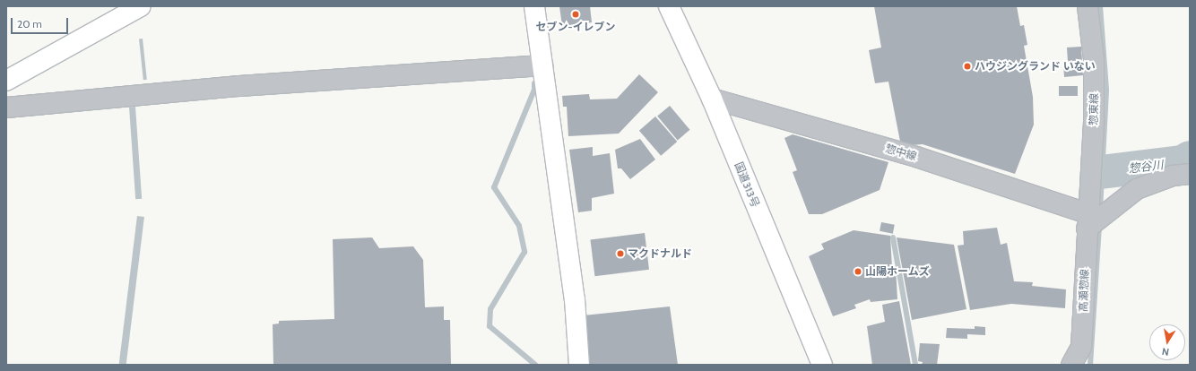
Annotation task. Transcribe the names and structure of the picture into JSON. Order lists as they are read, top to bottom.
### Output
{
  "streets": {
    "main road": ["国道313号"],
    "street": ["惣東線", "惣中線", "高瀬惣線"]
  },
  "crossings": [
    ["惣東線", "惣中線"],
    ["惣東線", "高瀬惣線"],
    ["惣中線", "国道313号"],
    ["惣中線", "高瀬惣線"]
  ],
  "water": ["惣谷川"],
  "places": [
    "セブン-イレブン",
    "ハウジングランド いない",
    "マクドナルド",
    "山陽ホームズ"
  ],
  "scale_bar": "20 m",
  "north": "bottom"
}
